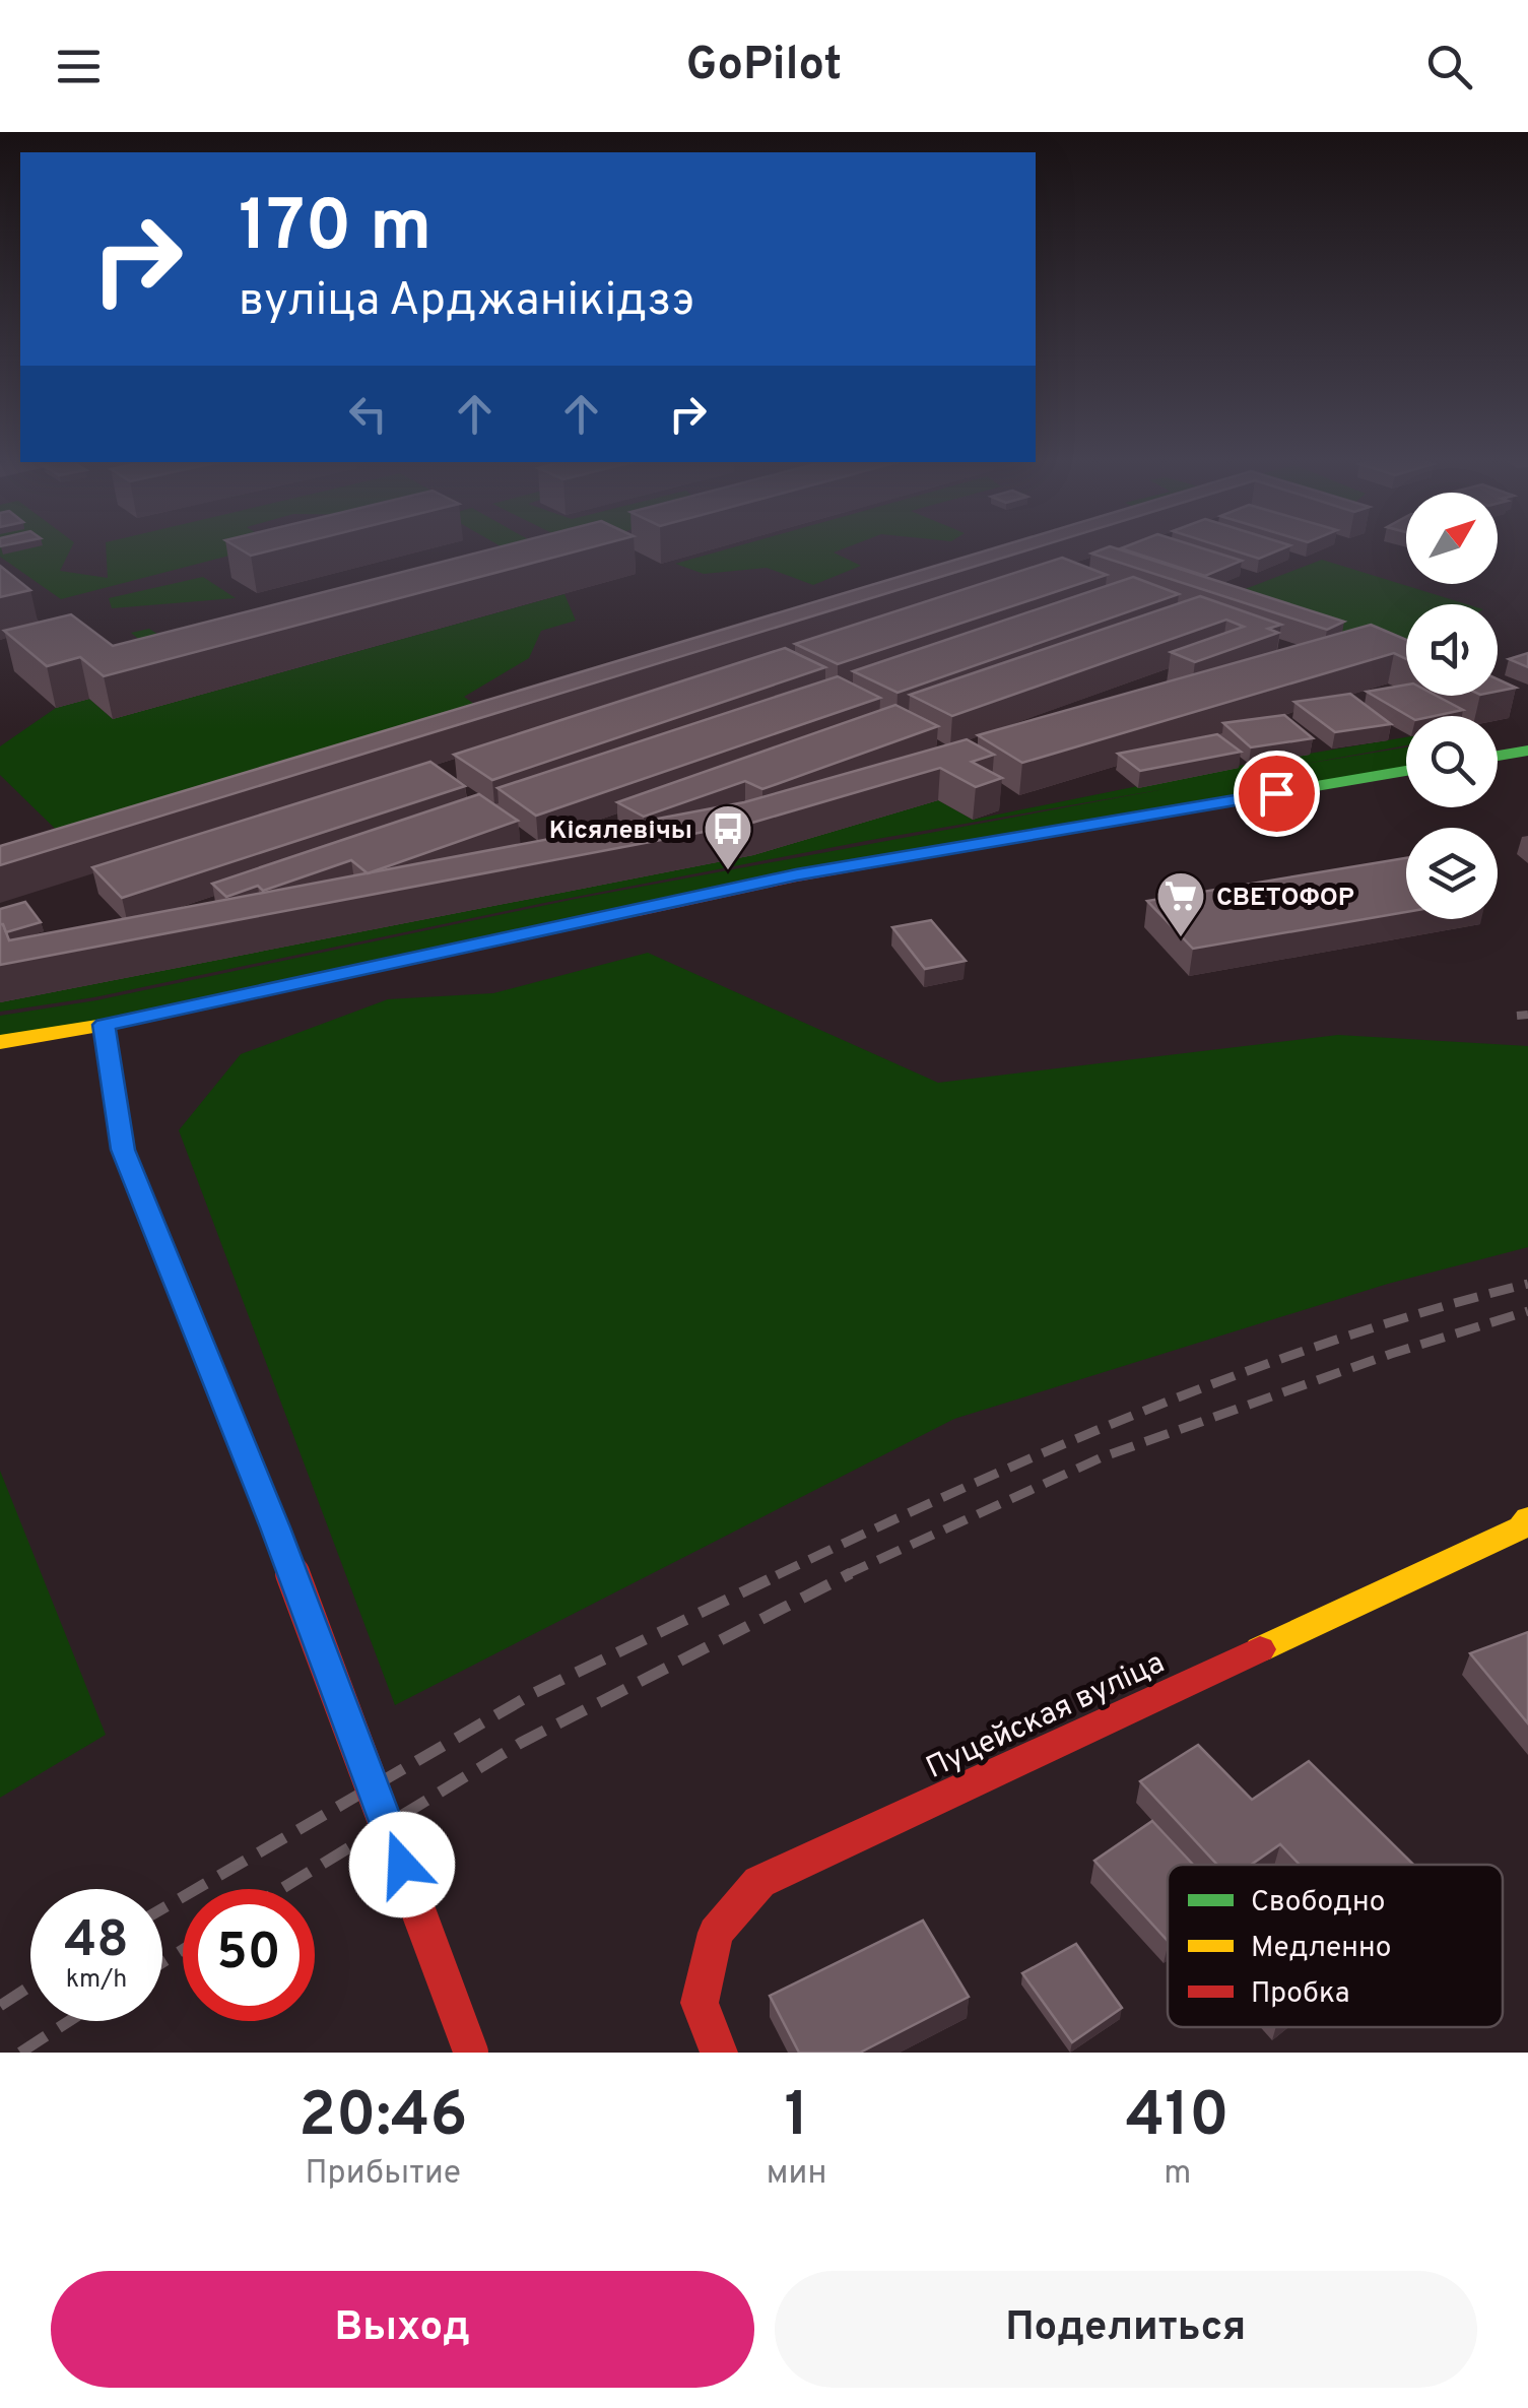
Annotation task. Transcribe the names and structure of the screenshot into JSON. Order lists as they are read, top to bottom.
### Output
{
  "streets": {
    "main road": ["Пуцейская вуліца"]
  },
  "places": {
    "bus stop": ["Кісялевічы"],
    "supermarket": ["СВЕТОФОР"]
  },
  "legend": ["Свободно", "Медленно", "Пробка"],
  "north": "top right",
  "page": {
    "header": "GoPilot",
    "turn": ["170 m", "вуліца Арджанікідзэ"],
    "speed": "48 km/h",
    "limit": "50",
    "eta": [
      "20:46",
      "Прибытие",
      "1",
      "мин",
      "410",
      "m"
    ],
    "buttons": ["Выход", "Поделиться"]
  }
}
